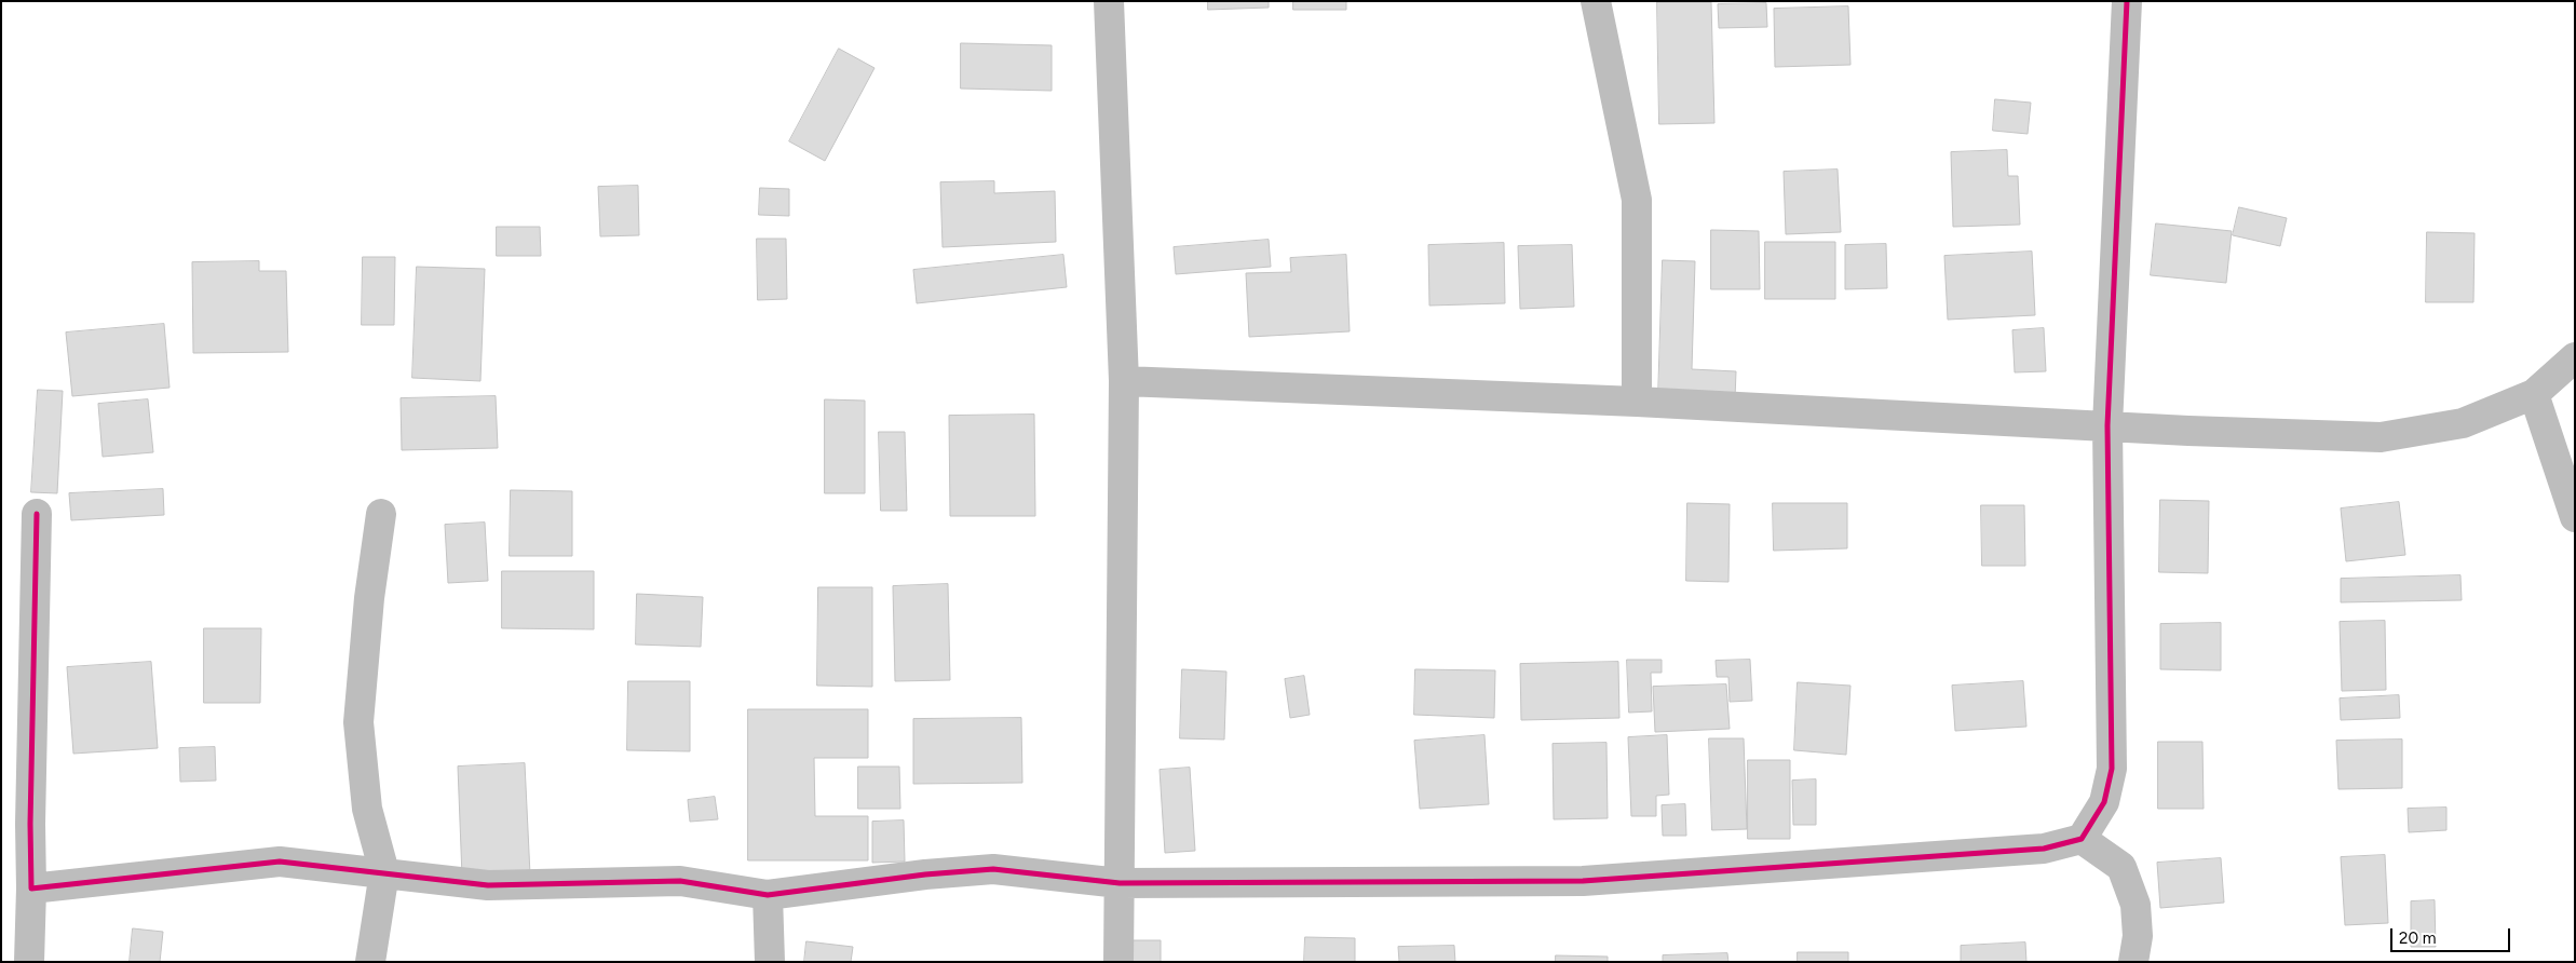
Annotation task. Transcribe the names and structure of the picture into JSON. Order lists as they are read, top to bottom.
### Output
{
  "scale_bar": "20 m"
}
